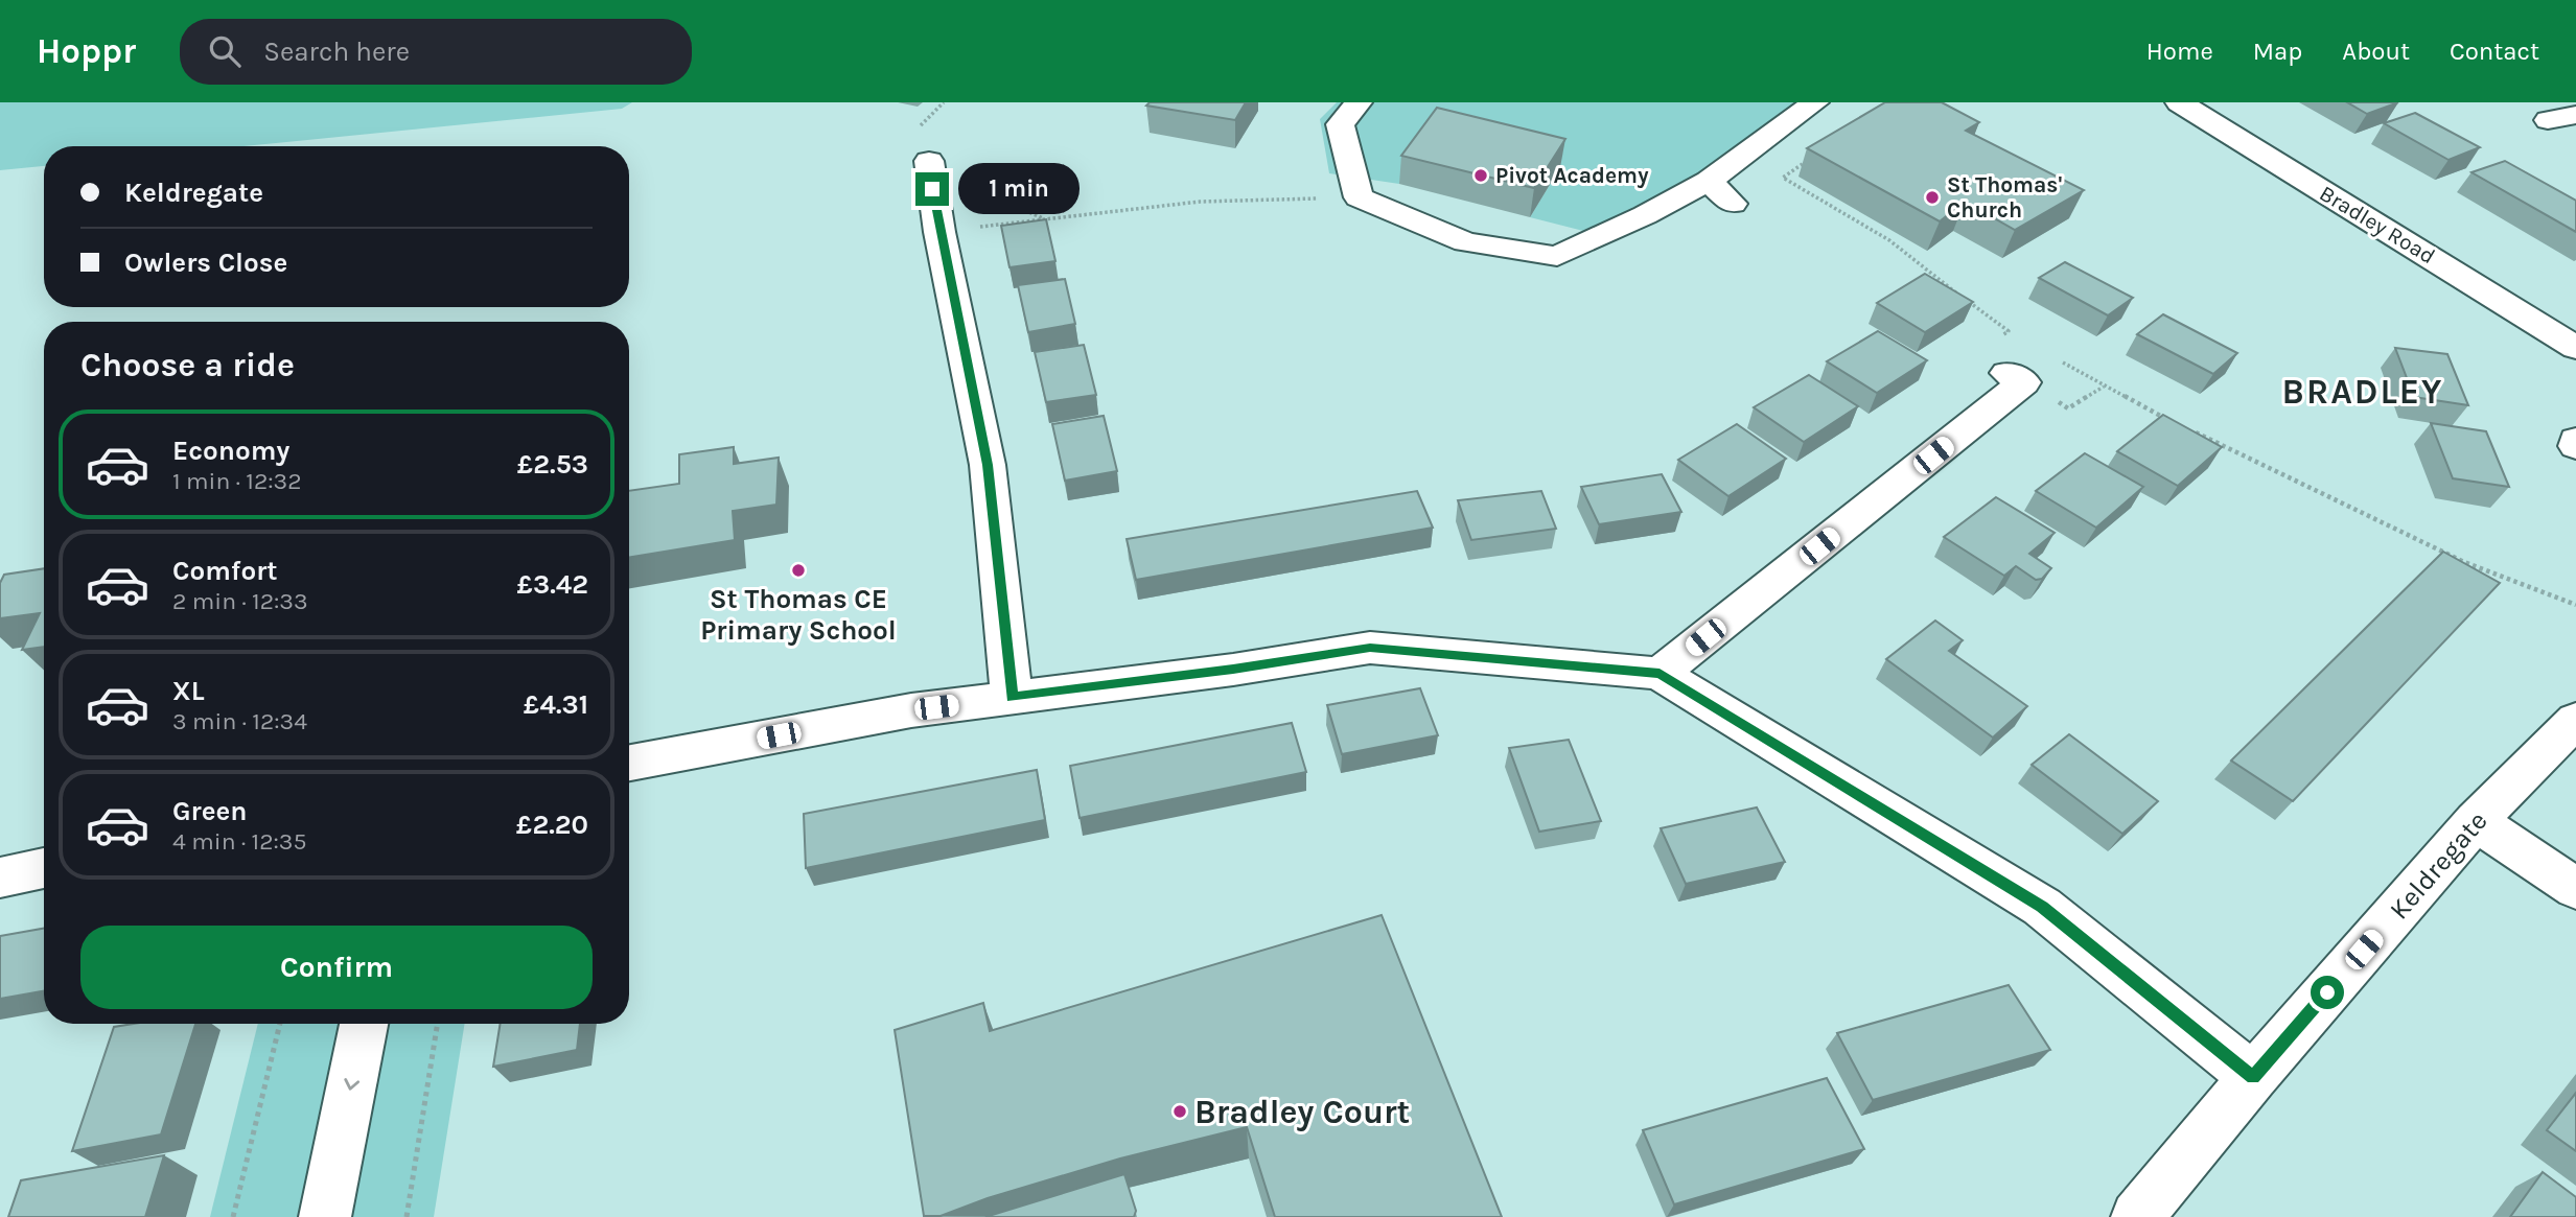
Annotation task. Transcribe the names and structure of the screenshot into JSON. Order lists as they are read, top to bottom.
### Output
{
  "streets": {
    "street": ["Bradley Road", "Keldregate"]
  },
  "districts": ["BRADLEY"],
  "places": [
    "Pivot Academy",
    "St Thomas' Church",
    "St Thomas CE Primary School",
    "Bradley Court"
  ],
  "page": {
    "header": "Hoppr",
    "search": "Search here",
    "nav": [
      "Home",
      "Map",
      "About",
      "Contact"
    ],
    "banner": ["Keldregate", "Owlers Close"],
    "bubble": "1 min",
    "heading": "Choose a ride",
    "list": [
      {
        "name": "Economy",
        "note": "1 min · 12:32",
        "value": "£2.53"
      },
      {
        "name": "Comfort",
        "note": "2 min · 12:33",
        "value": "£3.42"
      },
      {
        "name": "XL",
        "note": "3 min · 12:34",
        "value": "£4.31"
      },
      {
        "name": "Green",
        "note": "4 min · 12:35",
        "value": "£2.20"
      }
    ],
    "buttons": "Confirm"
  }
}
